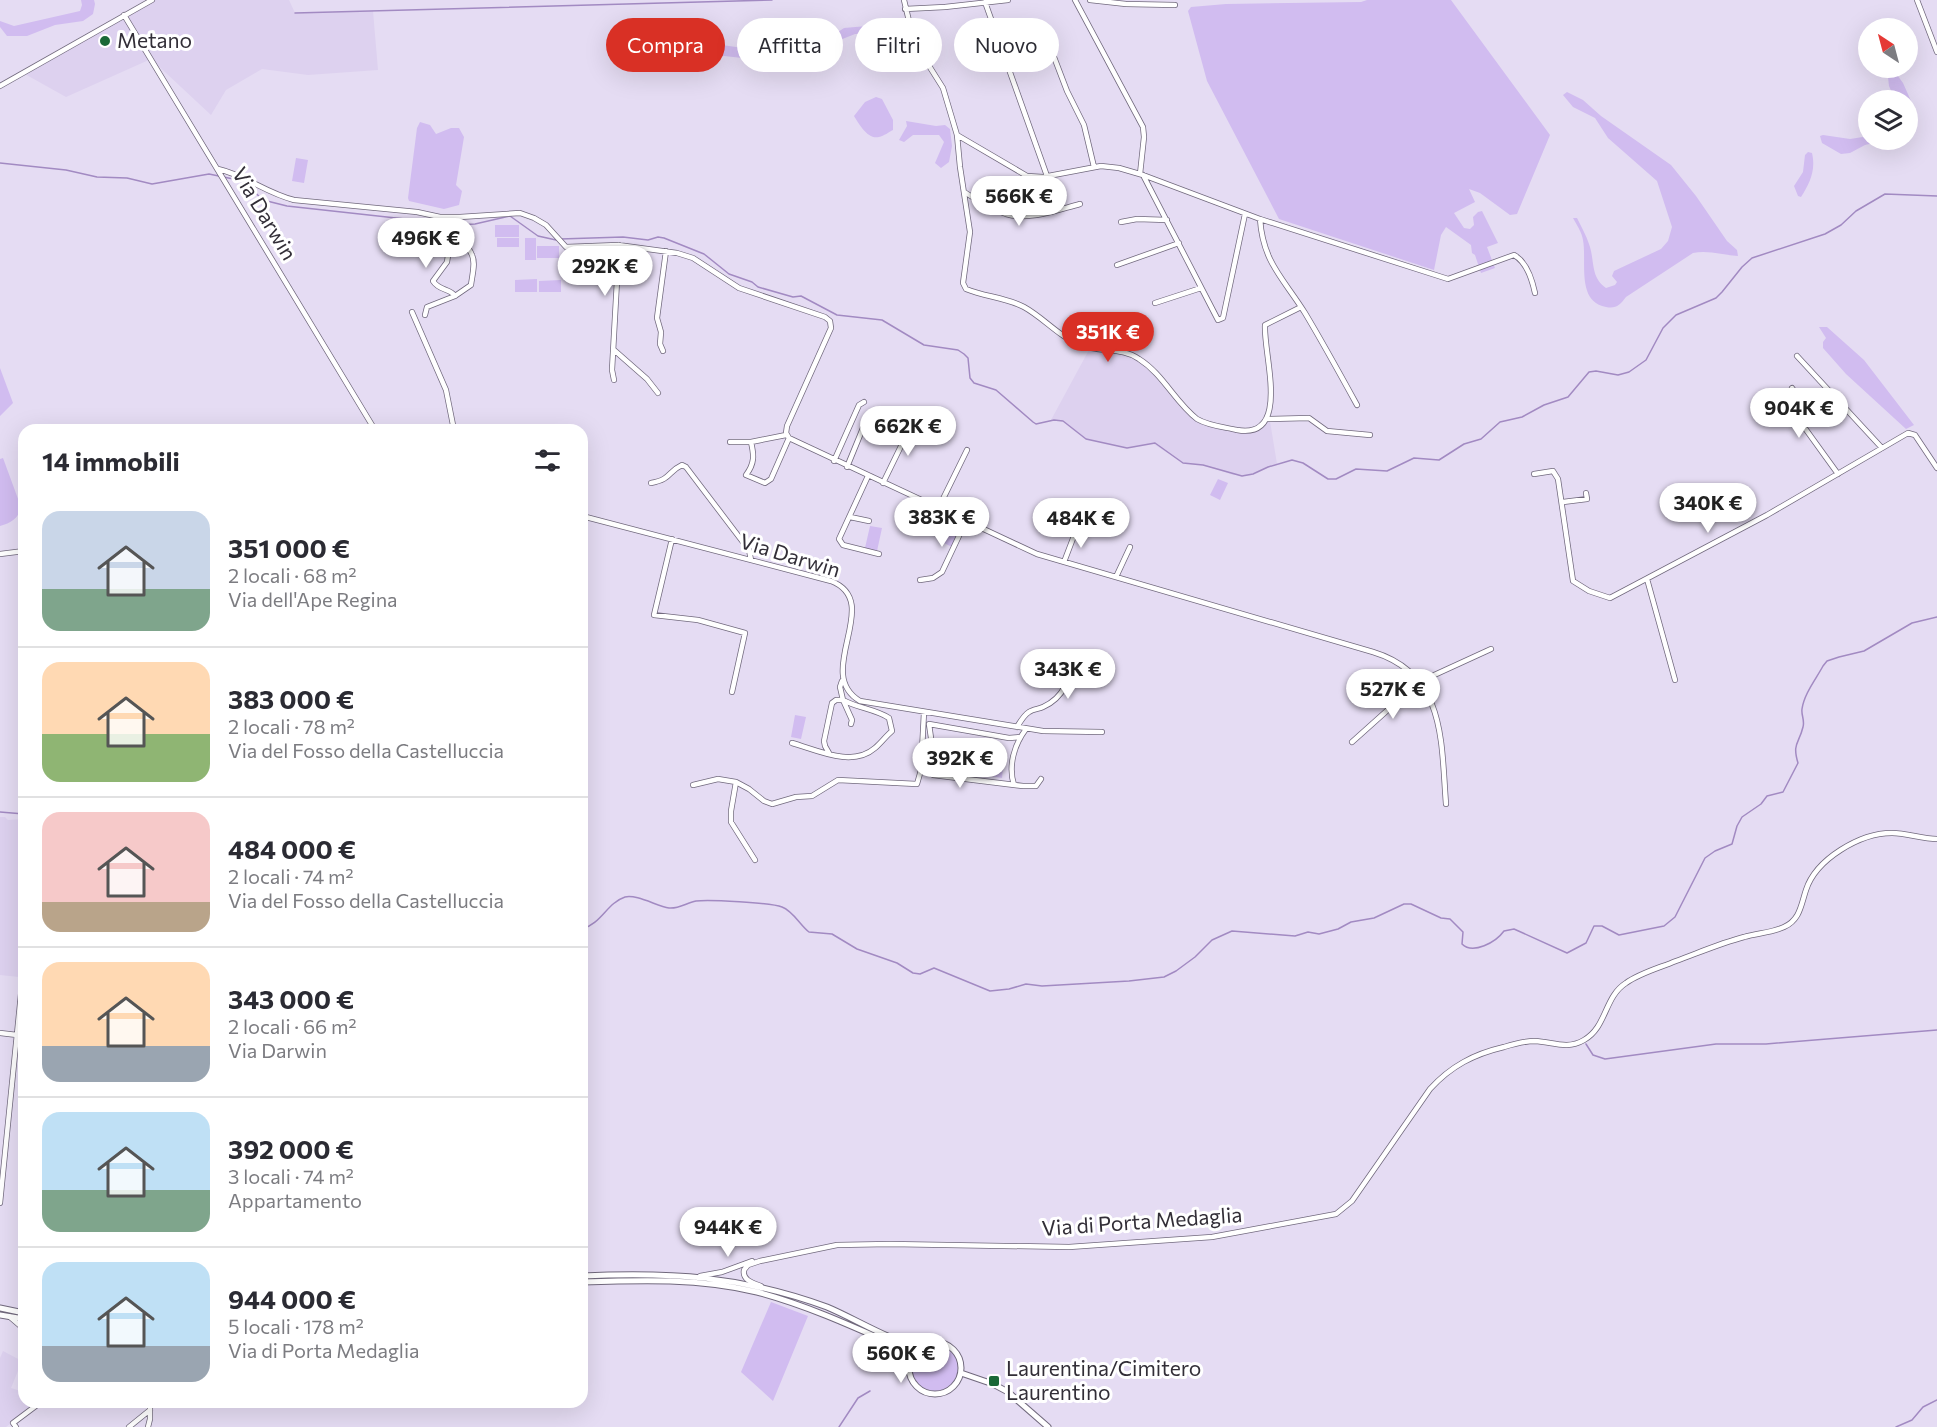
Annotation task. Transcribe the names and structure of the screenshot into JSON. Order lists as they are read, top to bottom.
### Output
{
  "streets": {
    "street": ["Via Darwin", "Via di Porta Medaglia"]
  },
  "places": {
    "other": ["Metano"],
    "transit": ["Laurentina/Cimitero Laurentino"]
  },
  "north": "top left",
  "page": {
    "chip": [
      "Compra",
      "Affitta",
      "Filtri",
      "Nuovo"
    ],
    "price": [
      "566K €",
      "496K €",
      "292K €",
      "351K €",
      "904K €",
      "662K €",
      "340K €",
      "383K €",
      "484K €",
      "343K €",
      "527K €",
      "392K €",
      "944K €",
      "560K €"
    ],
    "heading": "14 immobili",
    "list": [
      {
        "name": "351 000 €",
        "note": "2 locali · 68 m² · Via dell'Ape Regina"
      },
      {
        "name": "383 000 €",
        "note": "2 locali · 78 m² · Via del Fosso della Castelluccia"
      },
      {
        "name": "484 000 €",
        "note": "2 locali · 74 m² · Via del Fosso della Castelluccia"
      },
      {
        "name": "343 000 €",
        "note": "2 locali · 66 m² · Via Darwin"
      },
      {
        "name": "392 000 €",
        "note": "3 locali · 74 m² · Appartamento"
      },
      {
        "name": "944 000 €",
        "note": "5 locali · 178 m² · Via di Porta Medaglia"
      }
    ]
  }
}
